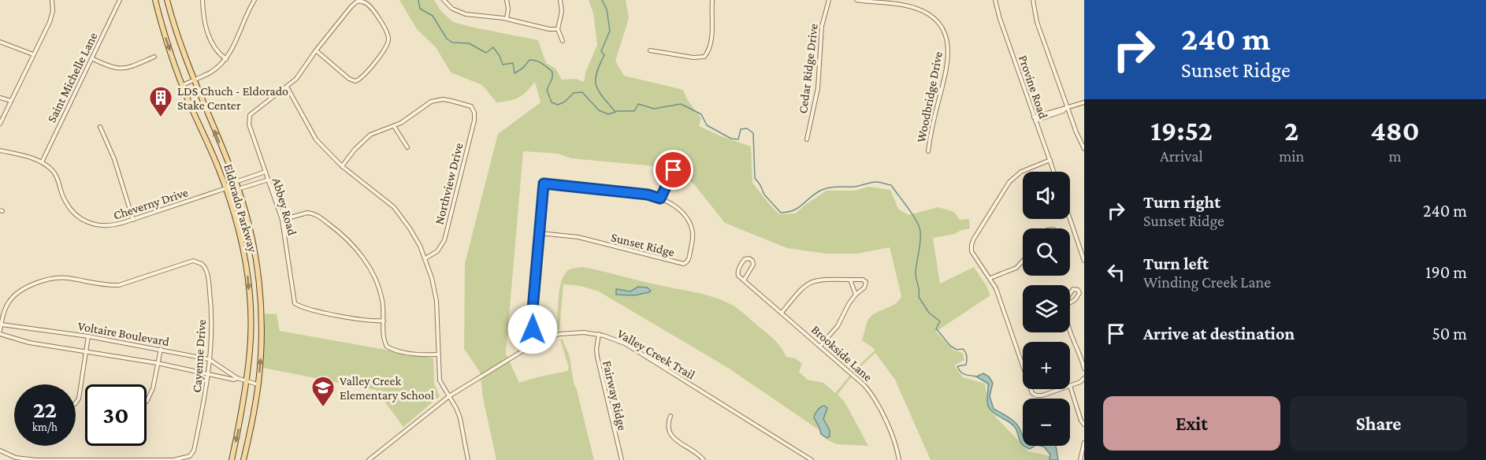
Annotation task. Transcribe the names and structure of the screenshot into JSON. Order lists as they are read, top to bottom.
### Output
{
  "streets": {
    "main road": ["Eldorado Parkway"],
    "street": [
      "Cedar Ridge Drive",
      "Saint Michelle Lane",
      "Provine Road",
      "Woodbridge Drive",
      "Northview Drive",
      "Cheverny Drive",
      "Abbey Road",
      "Sunset Ridge",
      "Voltaire Boulevard",
      "Brookside Lane",
      "Valley Creek Trail",
      "Cayenne Drive",
      "Fairway Ridge"
    ]
  },
  "crossings": [
    ["Saint Michelle Lane", "Cheverny Drive"],
    ["Cheverny Drive", "Abbey Road"],
    ["Cheverny Drive", "Eldorado Parkway"],
    ["Eldorado Parkway", "Voltaire Boulevard"],
    ["Voltaire Boulevard", "Cayenne Drive"],
    ["Valley Creek Trail", "Fairway Ridge"]
  ],
  "places": {
    "building": ["LDS Chuch - Eldorado Stake Center"],
    "school or university": ["Valley Creek Elementary School"]
  },
  "page": {
    "turn": ["240 m", "Sunset Ridge"],
    "eta": [
      "19:52",
      "Arrival",
      "2",
      "min",
      "480",
      "m"
    ],
    "map_buttons": ["+", "−"],
    "list": [
      {
        "name": "Turn right",
        "note": "Sunset Ridge",
        "value": "240 m"
      },
      {
        "name": "Turn left",
        "note": "Winding Creek Lane",
        "value": "190 m"
      },
      {
        "name": "Arrive at destination",
        "value": "50 m"
      }
    ],
    "speed": "22 km/h",
    "limit": "30",
    "buttons": ["Exit", "Share"]
  }
}
